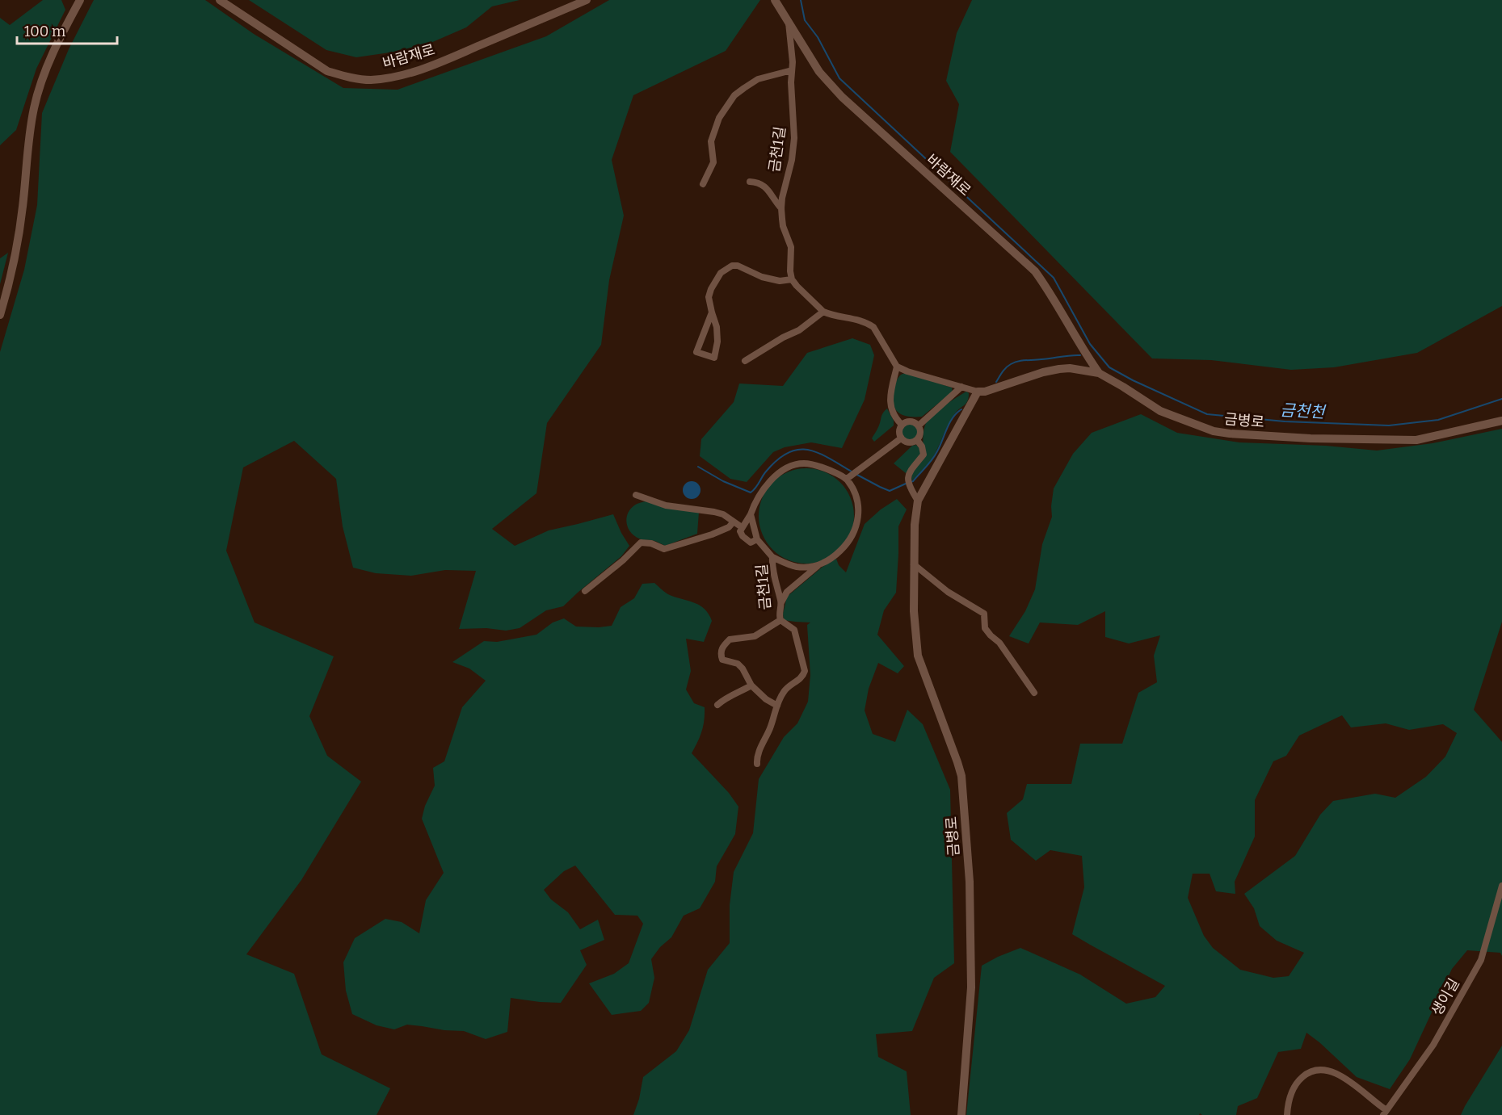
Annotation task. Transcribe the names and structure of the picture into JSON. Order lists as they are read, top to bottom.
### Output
{
  "streets": {
    "street": [
      "바람재로",
      "금천1길",
      "금병로",
      "생이길"
    ]
  },
  "crossings": [
    ["바람재로", "금천1길"],
    ["바람재로", "금병로"]
  ],
  "water": ["금천천"],
  "scale_bar": "100 m"
}
